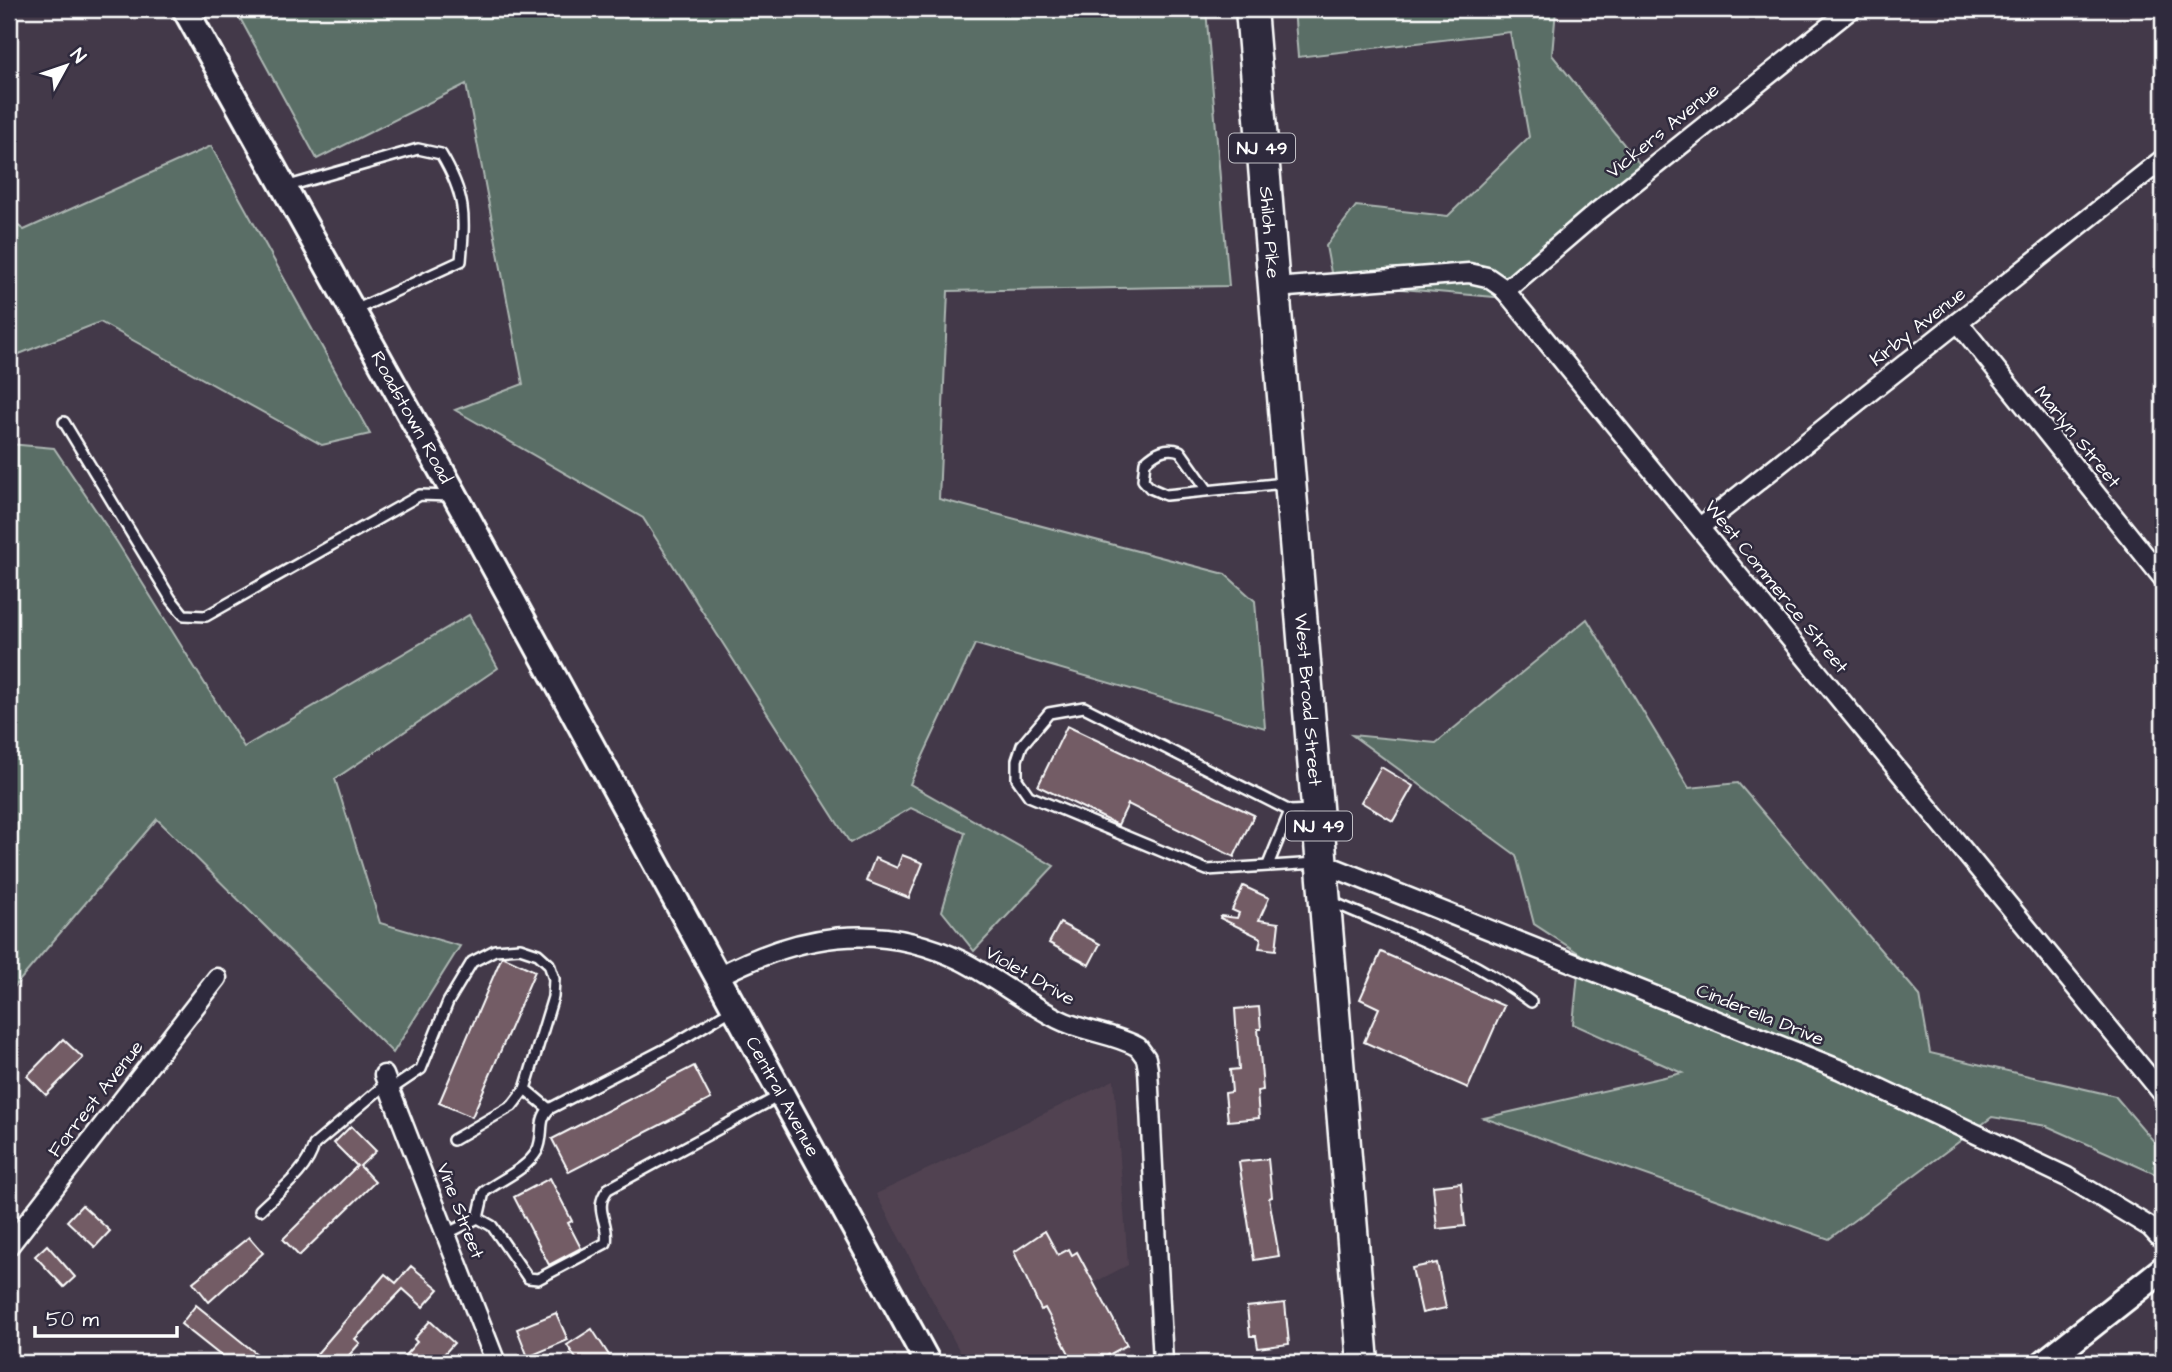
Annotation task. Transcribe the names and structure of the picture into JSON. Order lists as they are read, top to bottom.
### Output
{
  "streets": {
    "highway": ["NJ 49", "Shiloh Pike", "West Broad Street"],
    "main road": ["Roadstown Road", "Central Avenue"],
    "street": [
      "Vickers Avenue",
      "Kirby Avenue",
      "Marlyn Street",
      "West Commerce Street",
      "Violet Drive",
      "Cinderella Drive",
      "Forrest Avenue",
      "Vine Street"
    ]
  },
  "crossings": [
    ["Vickers Avenue", "West Commerce Street"],
    ["Shiloh Pike", "West Commerce Street"],
    ["Shiloh Pike", "West Broad Street"],
    ["Kirby Avenue", "Marlyn Street"],
    ["Kirby Avenue", "West Commerce Street"],
    ["Roadstown Road", "Central Avenue"],
    ["West Commerce Street", "West Broad Street"],
    ["West Broad Street", "Cinderella Drive"],
    ["Violet Drive", "Central Avenue"]
  ],
  "scale_bar": "50 m",
  "north": "top right"
}
